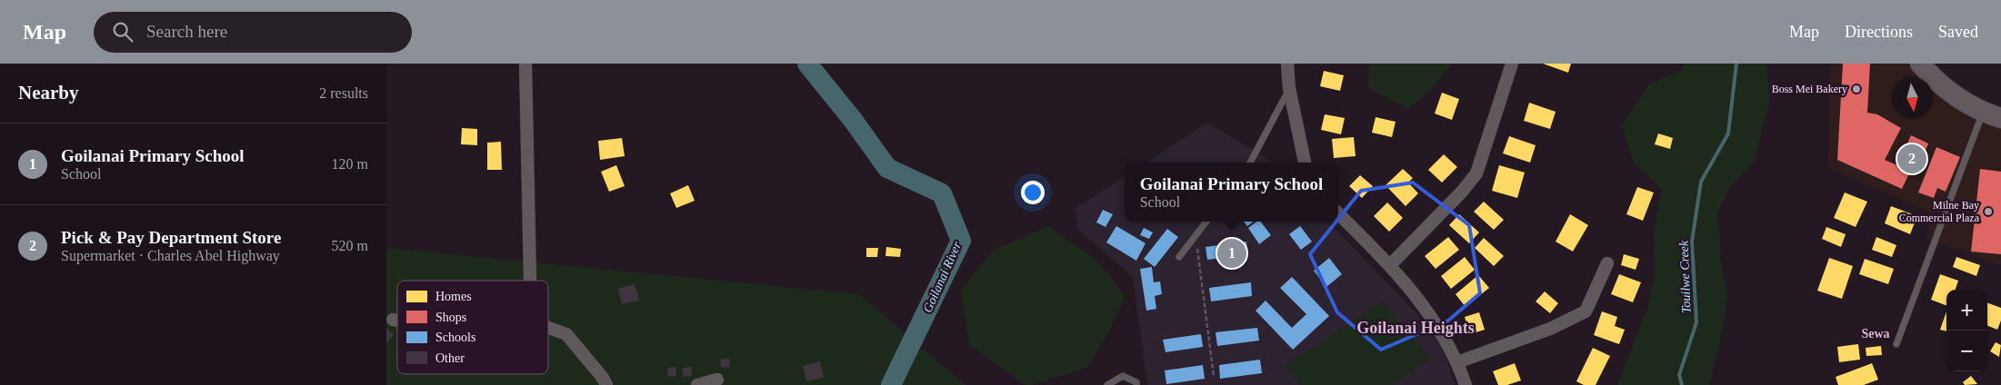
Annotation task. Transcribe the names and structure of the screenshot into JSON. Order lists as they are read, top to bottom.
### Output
{
  "districts": ["Goilanai Heights", "Sewa"],
  "water": ["Goilanai River", "Touilwe Creek"],
  "places": ["Boss Mei Bakery", "Milne Bay Commercial Plaza"],
  "legend": [
    "Homes",
    "Shops",
    "Schools",
    "Other"
  ],
  "north": "bottom",
  "page": {
    "header": "Map",
    "search": "Search here",
    "nav": ["Map", "Directions", "Saved"],
    "heading": ["Nearby", "2 results"],
    "list": [
      {
        "mark": "1",
        "name": "Goilanai Primary School",
        "note": "School",
        "value": "120 m"
      },
      {
        "mark": "2",
        "name": "Pick & Pay Department Store",
        "note": "Supermarket · Charles Abel Highway",
        "value": "520 m"
      }
    ],
    "pins": ["2", "1"],
    "popup": ["Goilanai Primary School", "School"],
    "map_buttons": ["+", "−"]
  }
}
